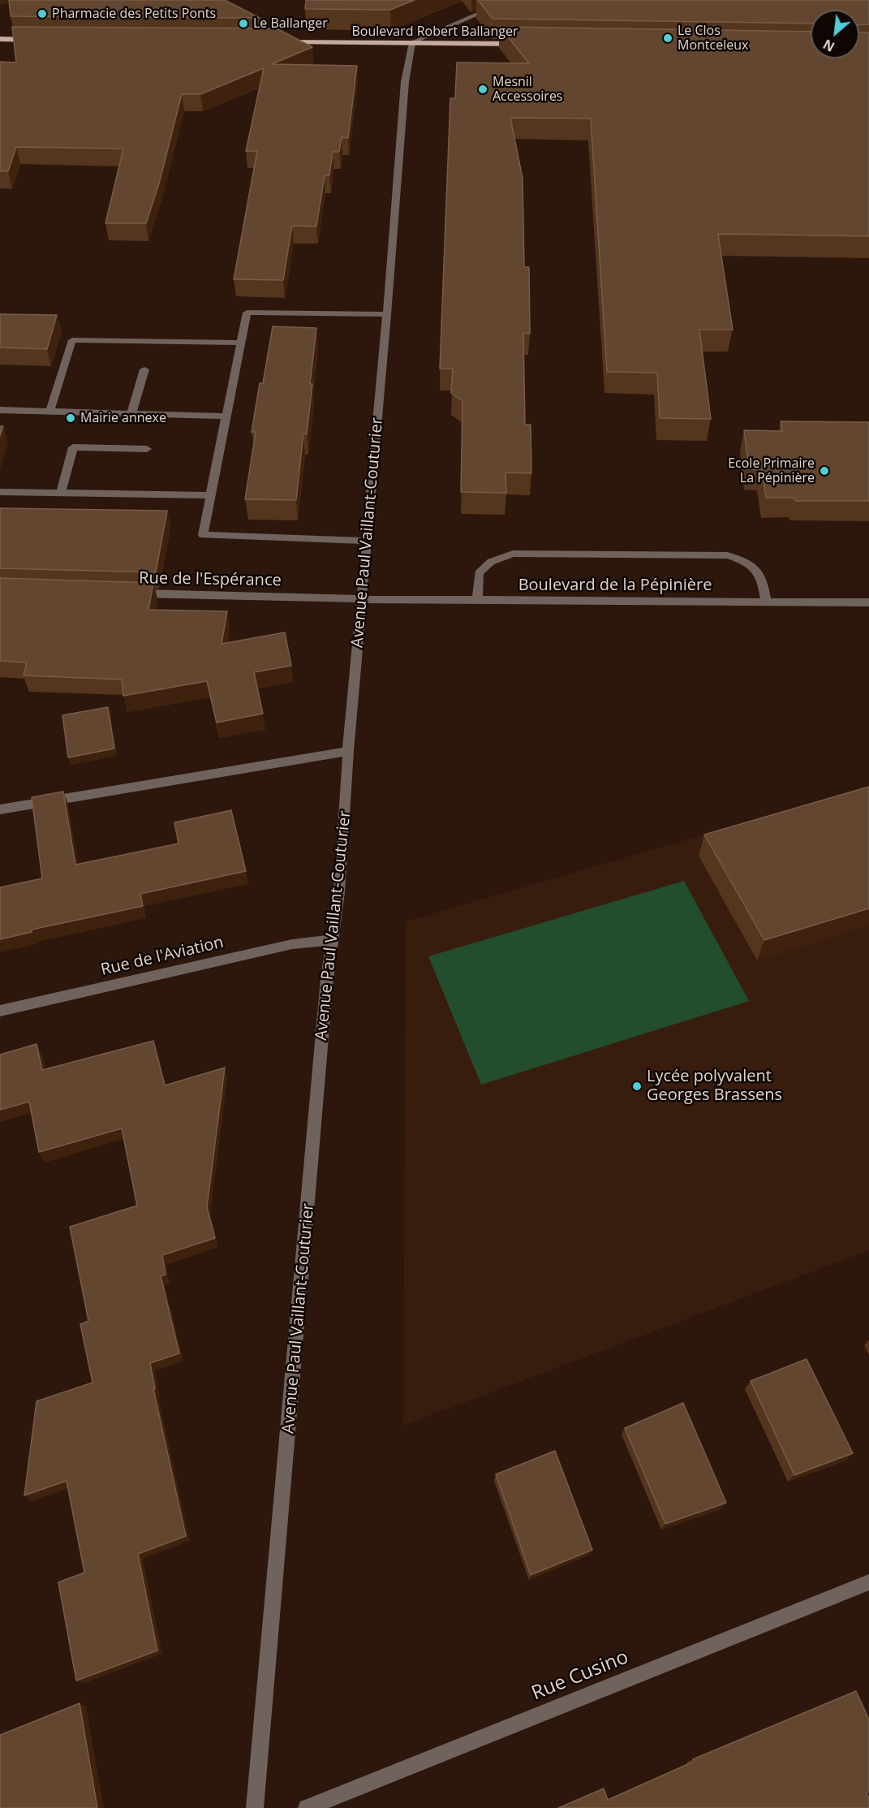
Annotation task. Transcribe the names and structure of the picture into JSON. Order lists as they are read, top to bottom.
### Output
{
  "streets": {
    "main road": ["Boulevard Robert Ballanger"],
    "street": [
      "Avenue Paul Vaillant-Couturier",
      "Rue de l'Espérance",
      "Boulevard de la Pépinière",
      "Rue de l'Aviation",
      "Rue Cusino"
    ]
  },
  "crossings": [
    ["Boulevard Robert Ballanger", "Avenue Paul Vaillant-Couturier"],
    ["Avenue Paul Vaillant-Couturier", "Rue de l'Espérance"],
    ["Avenue Paul Vaillant-Couturier", "Boulevard de la Pépinière"],
    ["Avenue Paul Vaillant-Couturier", "Rue de l'Aviation"],
    ["Rue de l'Espérance", "Boulevard de la Pépinière"]
  ],
  "places": [
    "Pharmacie des Petits Ponts",
    "Le Ballanger",
    "Le Clos Montceleux",
    "Mesnil Accessoires",
    "Mairie annexe",
    "Ecole Primaire La Pépinière",
    "Lycée polyvalent Georges Brassens"
  ],
  "north": "bottom left"
}
